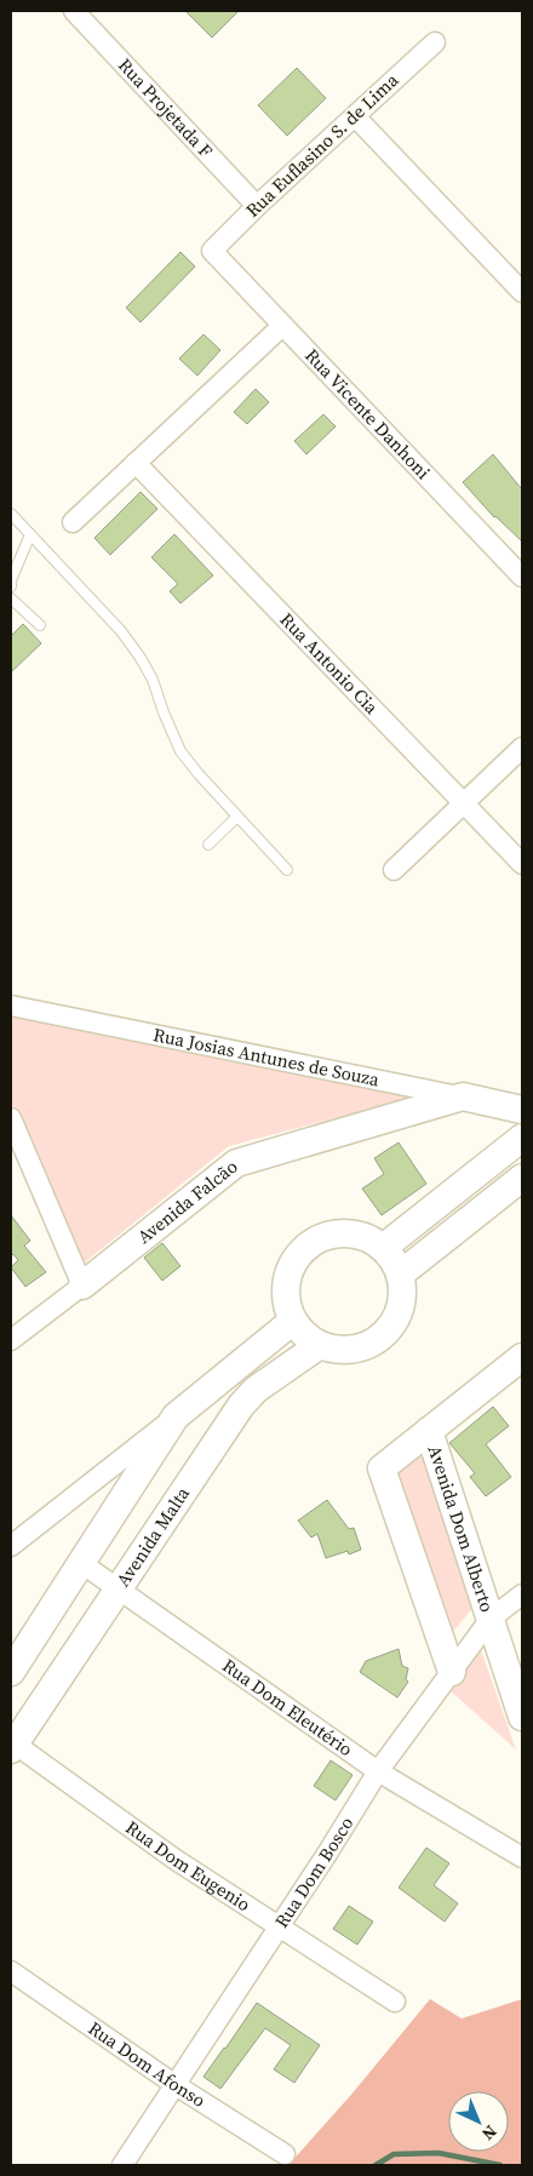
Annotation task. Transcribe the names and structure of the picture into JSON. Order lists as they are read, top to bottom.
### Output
{
  "streets": {
    "street": [
      "Rua Projetada F",
      "Rua Euflasino S. de Lima",
      "Rua Vicente Danhoni",
      "Rua Antonio Cia",
      "Rua Josias Antunes de Souza",
      "Avenida Falcão",
      "Avenida Dom Alberto",
      "Avenida Malta",
      "Rua Dom Eleutério",
      "Rua Dom Eugenio",
      "Rua Dom Bosco",
      "Rua Dom Afonso"
    ]
  },
  "crossings": [
    ["Rua Projetada F", "Rua Euflasino S. de Lima"],
    ["Rua Euflasino S. de Lima", "Rua Vicente Danhoni"],
    ["Rua Josias Antunes de Souza", "Avenida Falcão"],
    ["Avenida Dom Alberto", "Rua Dom Bosco"],
    ["Avenida Malta", "Rua Dom Eleutério"],
    ["Avenida Malta", "Rua Dom Eugenio"],
    ["Rua Dom Eleutério", "Rua Dom Bosco"],
    ["Rua Dom Eugenio", "Rua Dom Bosco"],
    ["Rua Dom Bosco", "Rua Dom Afonso"]
  ],
  "north": "bottom right"
}
